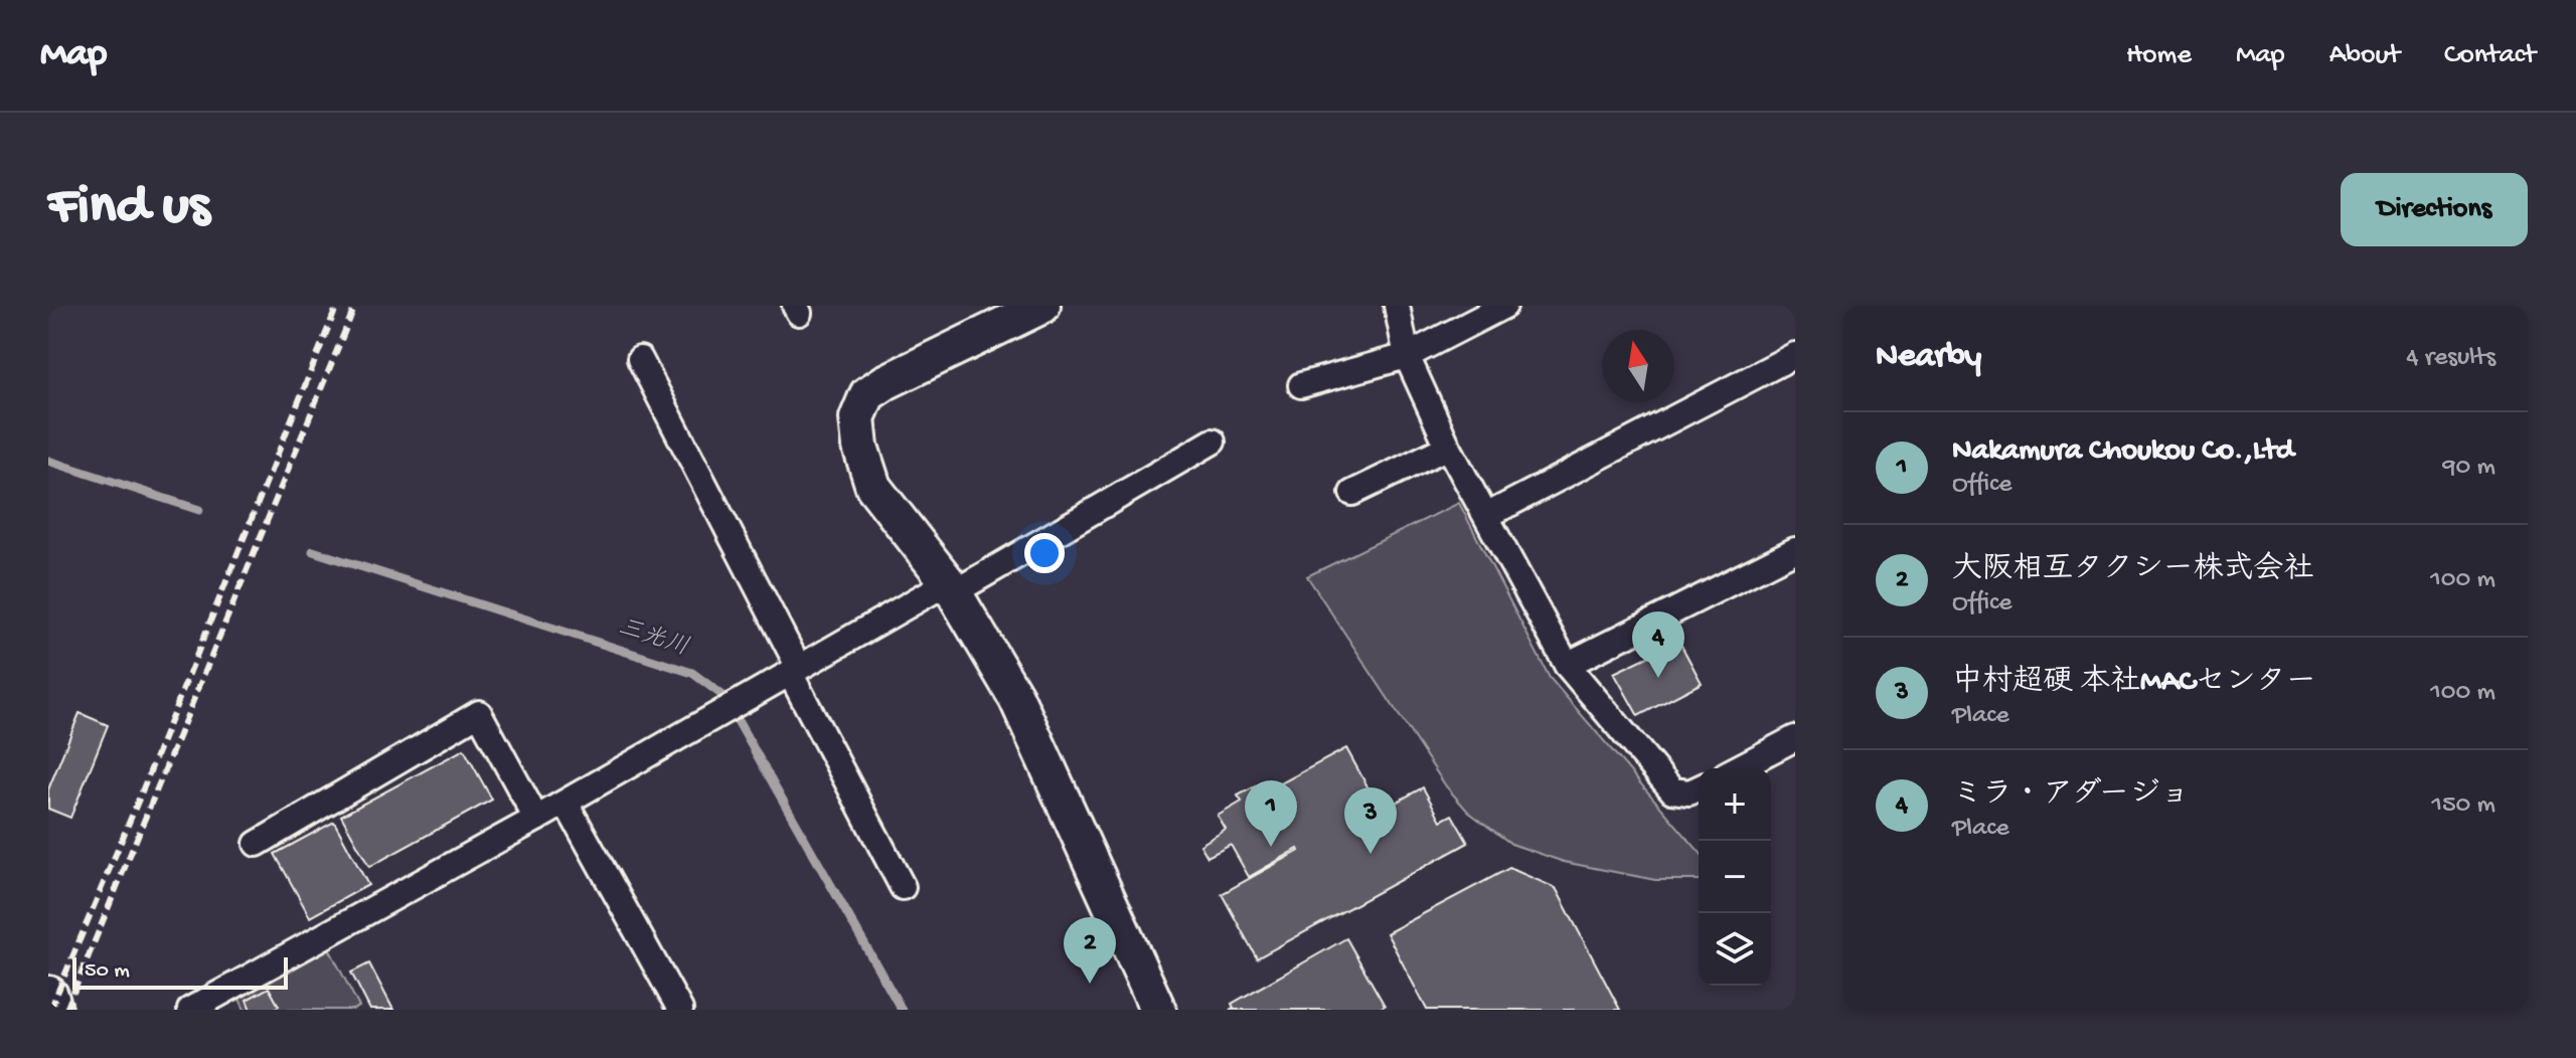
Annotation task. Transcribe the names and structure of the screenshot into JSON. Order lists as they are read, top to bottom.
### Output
{
  "water": ["三光川"],
  "scale_bar": "50 m",
  "north": "top",
  "page": {
    "header": "Map",
    "nav": [
      "Home",
      "Map",
      "About",
      "Contact"
    ],
    "buttons": "Directions",
    "title": "Find us",
    "heading": ["Nearby", "4 results"],
    "list": [
      {
        "mark": "1",
        "name": "Nakamura Choukou Co.,Ltd",
        "note": "Office",
        "value": "90 m"
      },
      {
        "mark": "2",
        "name": "大阪相互タクシー株式会社",
        "note": "Office",
        "value": "100 m"
      },
      {
        "mark": "3",
        "name": "中村超硬 本社MACセンター",
        "note": "Place",
        "value": "100 m"
      },
      {
        "mark": "4",
        "name": "ミラ・アダージョ",
        "note": "Place",
        "value": "150 m"
      }
    ],
    "pins": [
      "4",
      "1",
      "3",
      "2"
    ],
    "map_buttons": ["+", "−"],
    "scale": "50 m"
  }
}
